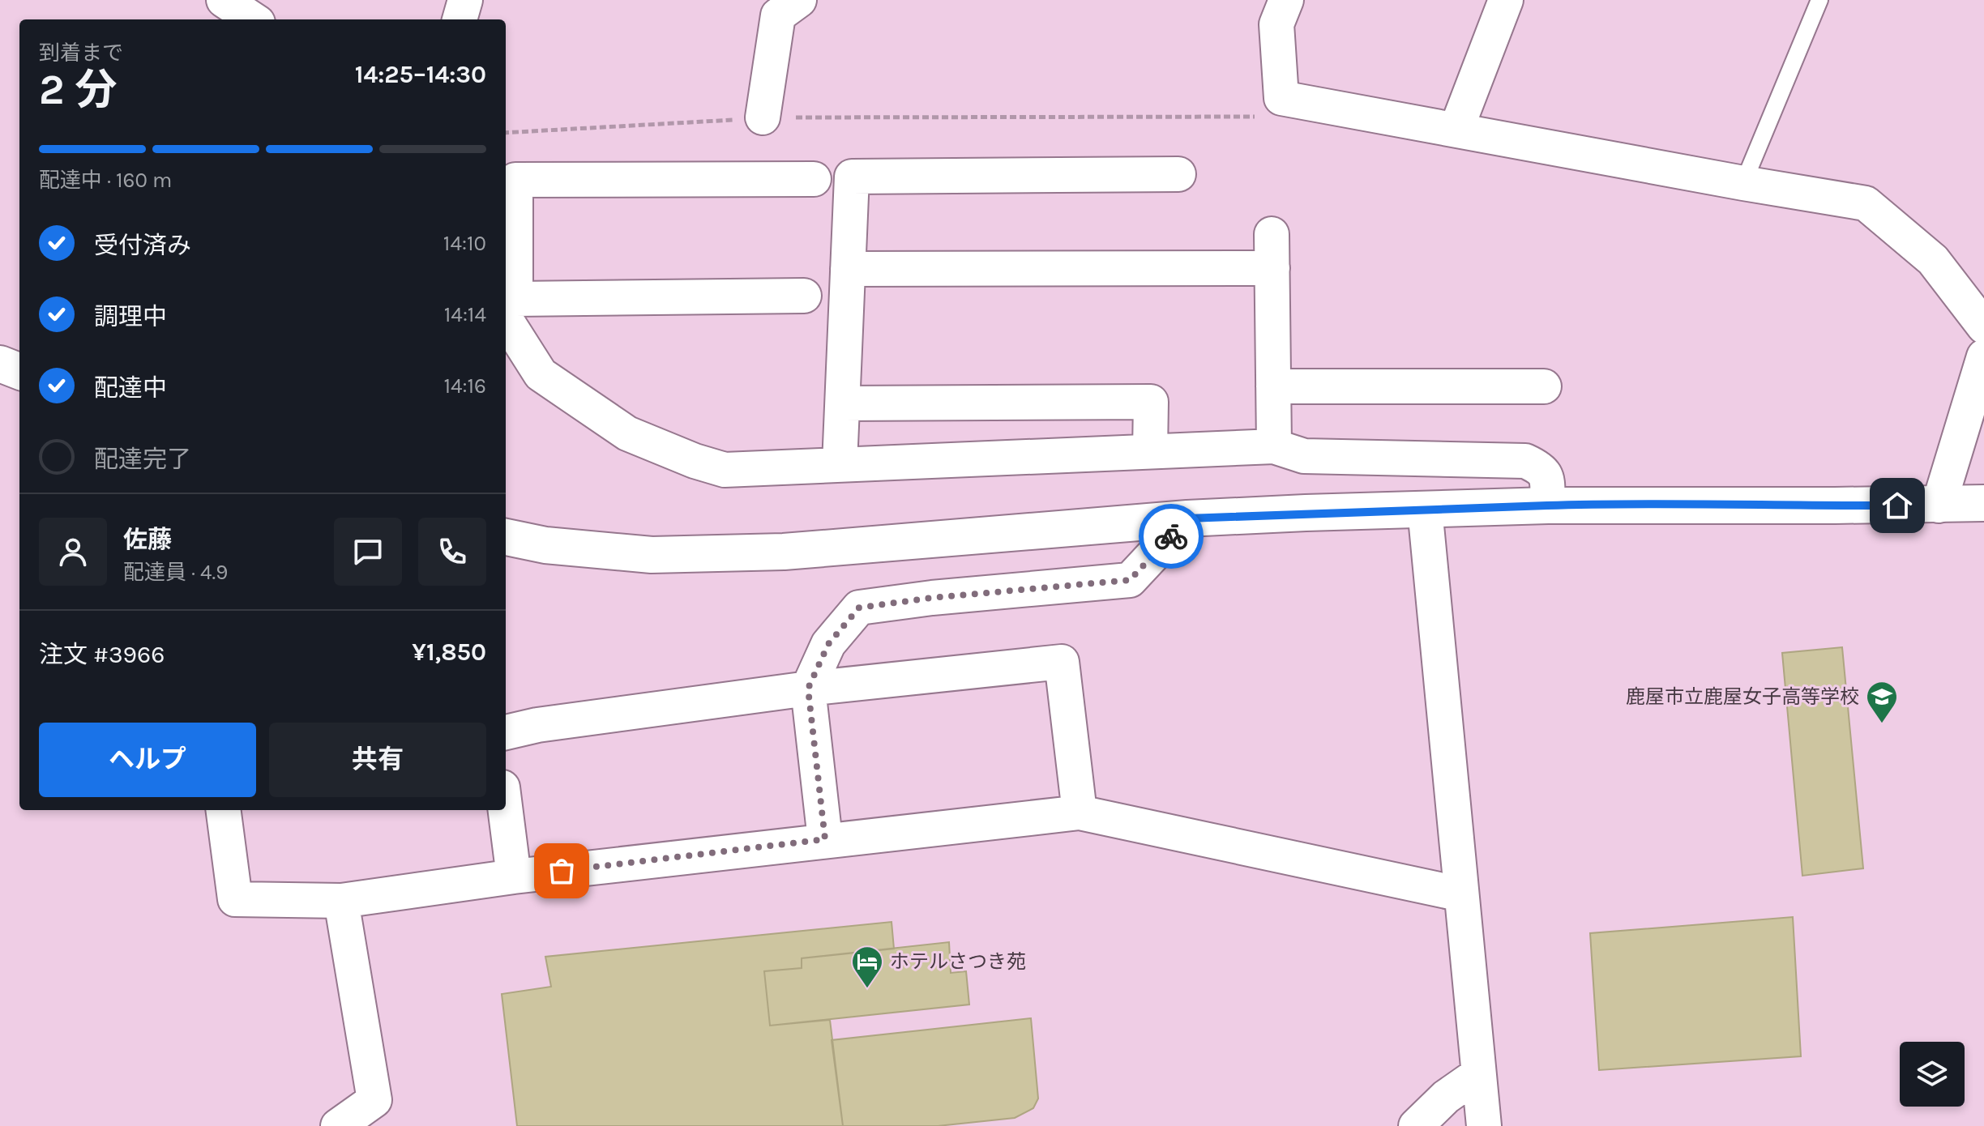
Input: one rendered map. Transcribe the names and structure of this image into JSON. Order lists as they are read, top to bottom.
{
  "places": {
    "school or university": ["鹿屋市立鹿屋女子高等学校"],
    "hotel": ["ホテルさつき苑"]
  },
  "page": {
    "heading": ["2 分", "到着まで", "14:25–14:30"],
    "panel": [
      "佐藤",
      "配達員 · 4.9",
      "注文 #3966",
      "¥1,850"
    ],
    "bar": "配達中 · 160 m",
    "list": [
      ["受付済み", "14:10"],
      ["調理中", "14:14"],
      ["配達中", "14:16"],
      "配達完了"
    ],
    "buttons": ["ヘルプ", "共有"]
  }
}
